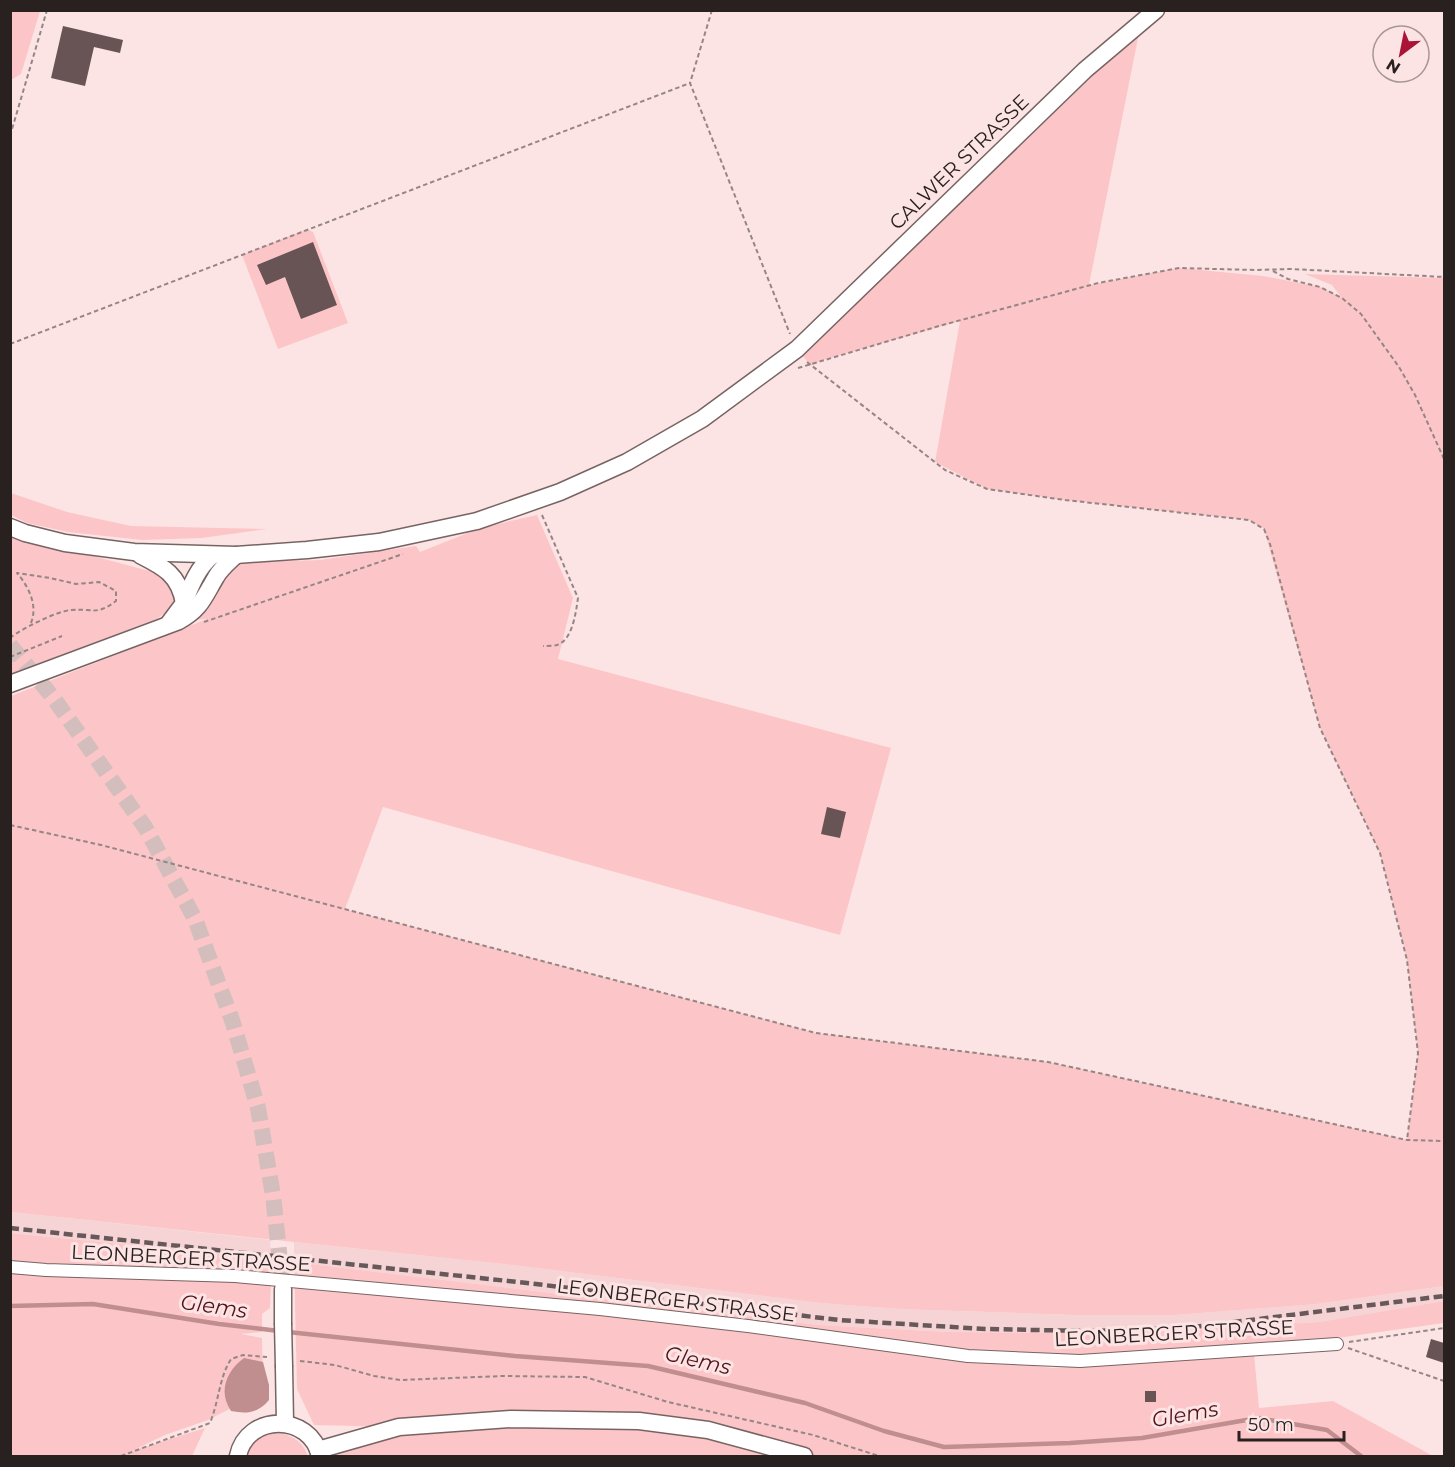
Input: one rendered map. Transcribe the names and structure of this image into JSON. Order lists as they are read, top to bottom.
{
  "streets": {
    "main road": ["CALWER STRASSE"],
    "street": ["LEONBERGER STRASSE"]
  },
  "water": ["Glems"],
  "scale_bar": "50 m",
  "north": "bottom left"
}
